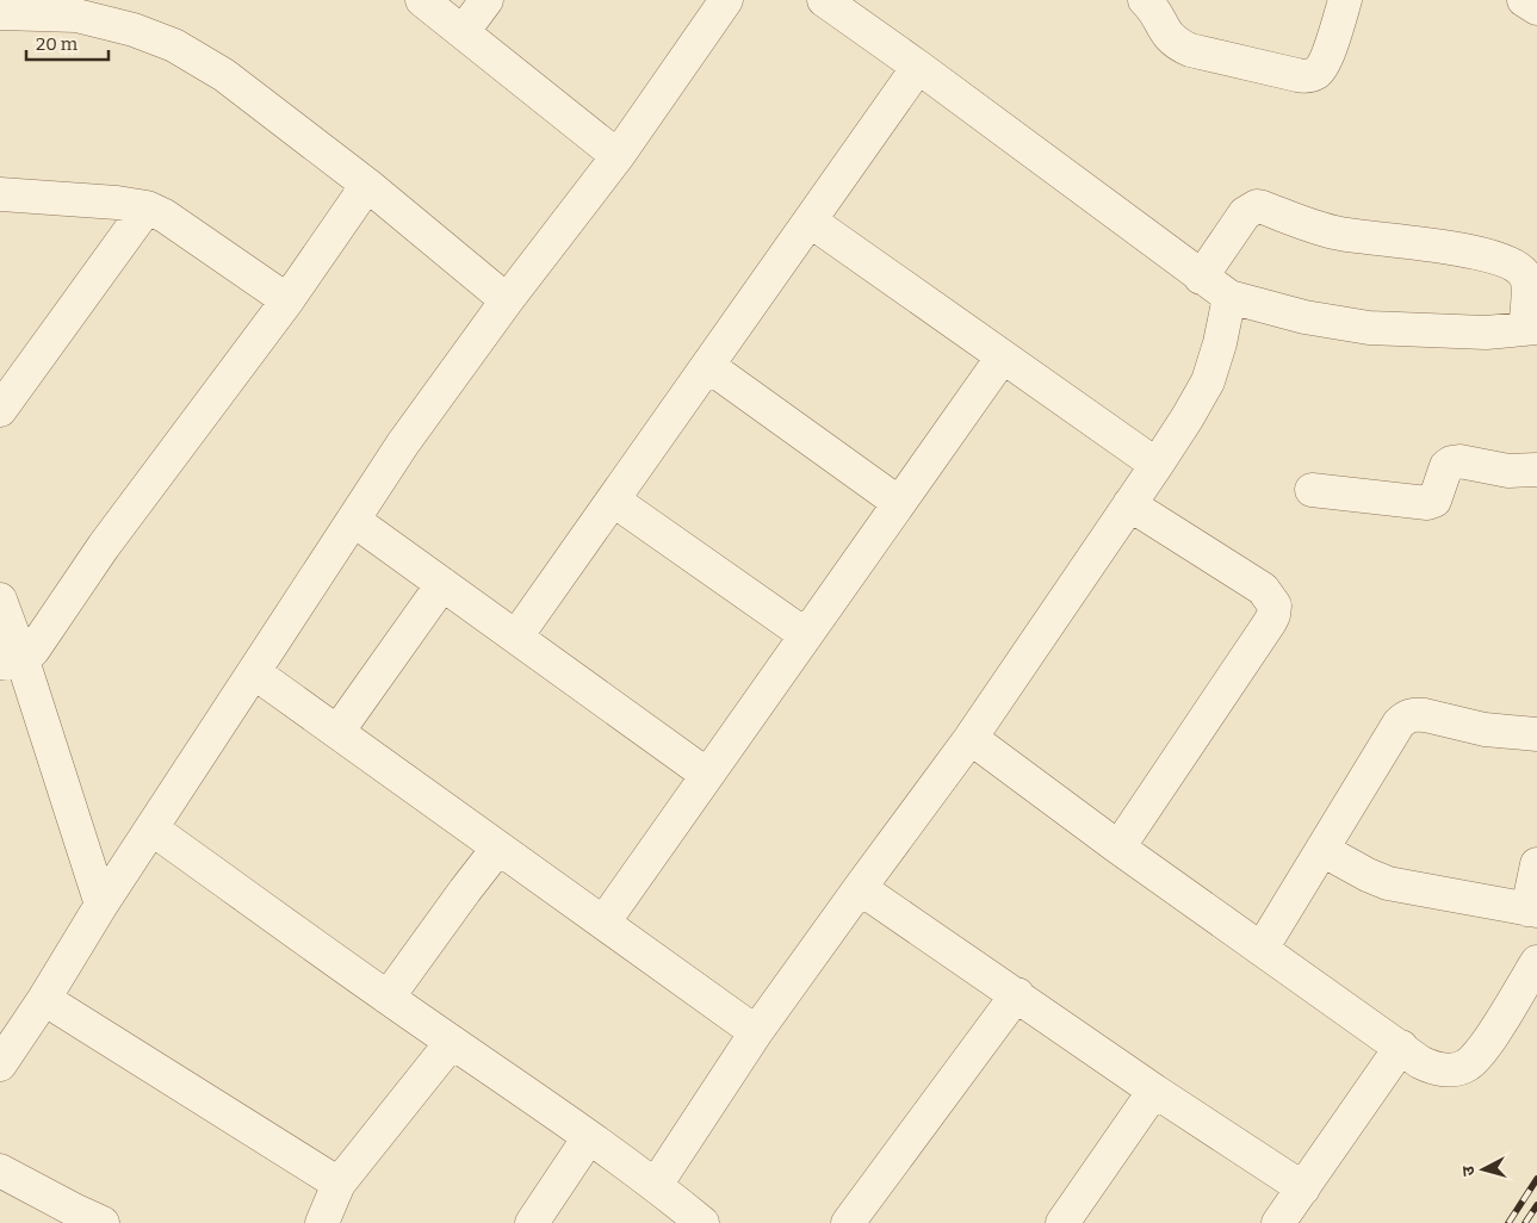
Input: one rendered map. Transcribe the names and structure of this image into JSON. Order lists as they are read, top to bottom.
{
  "scale_bar": "20 m",
  "north": "left"
}
